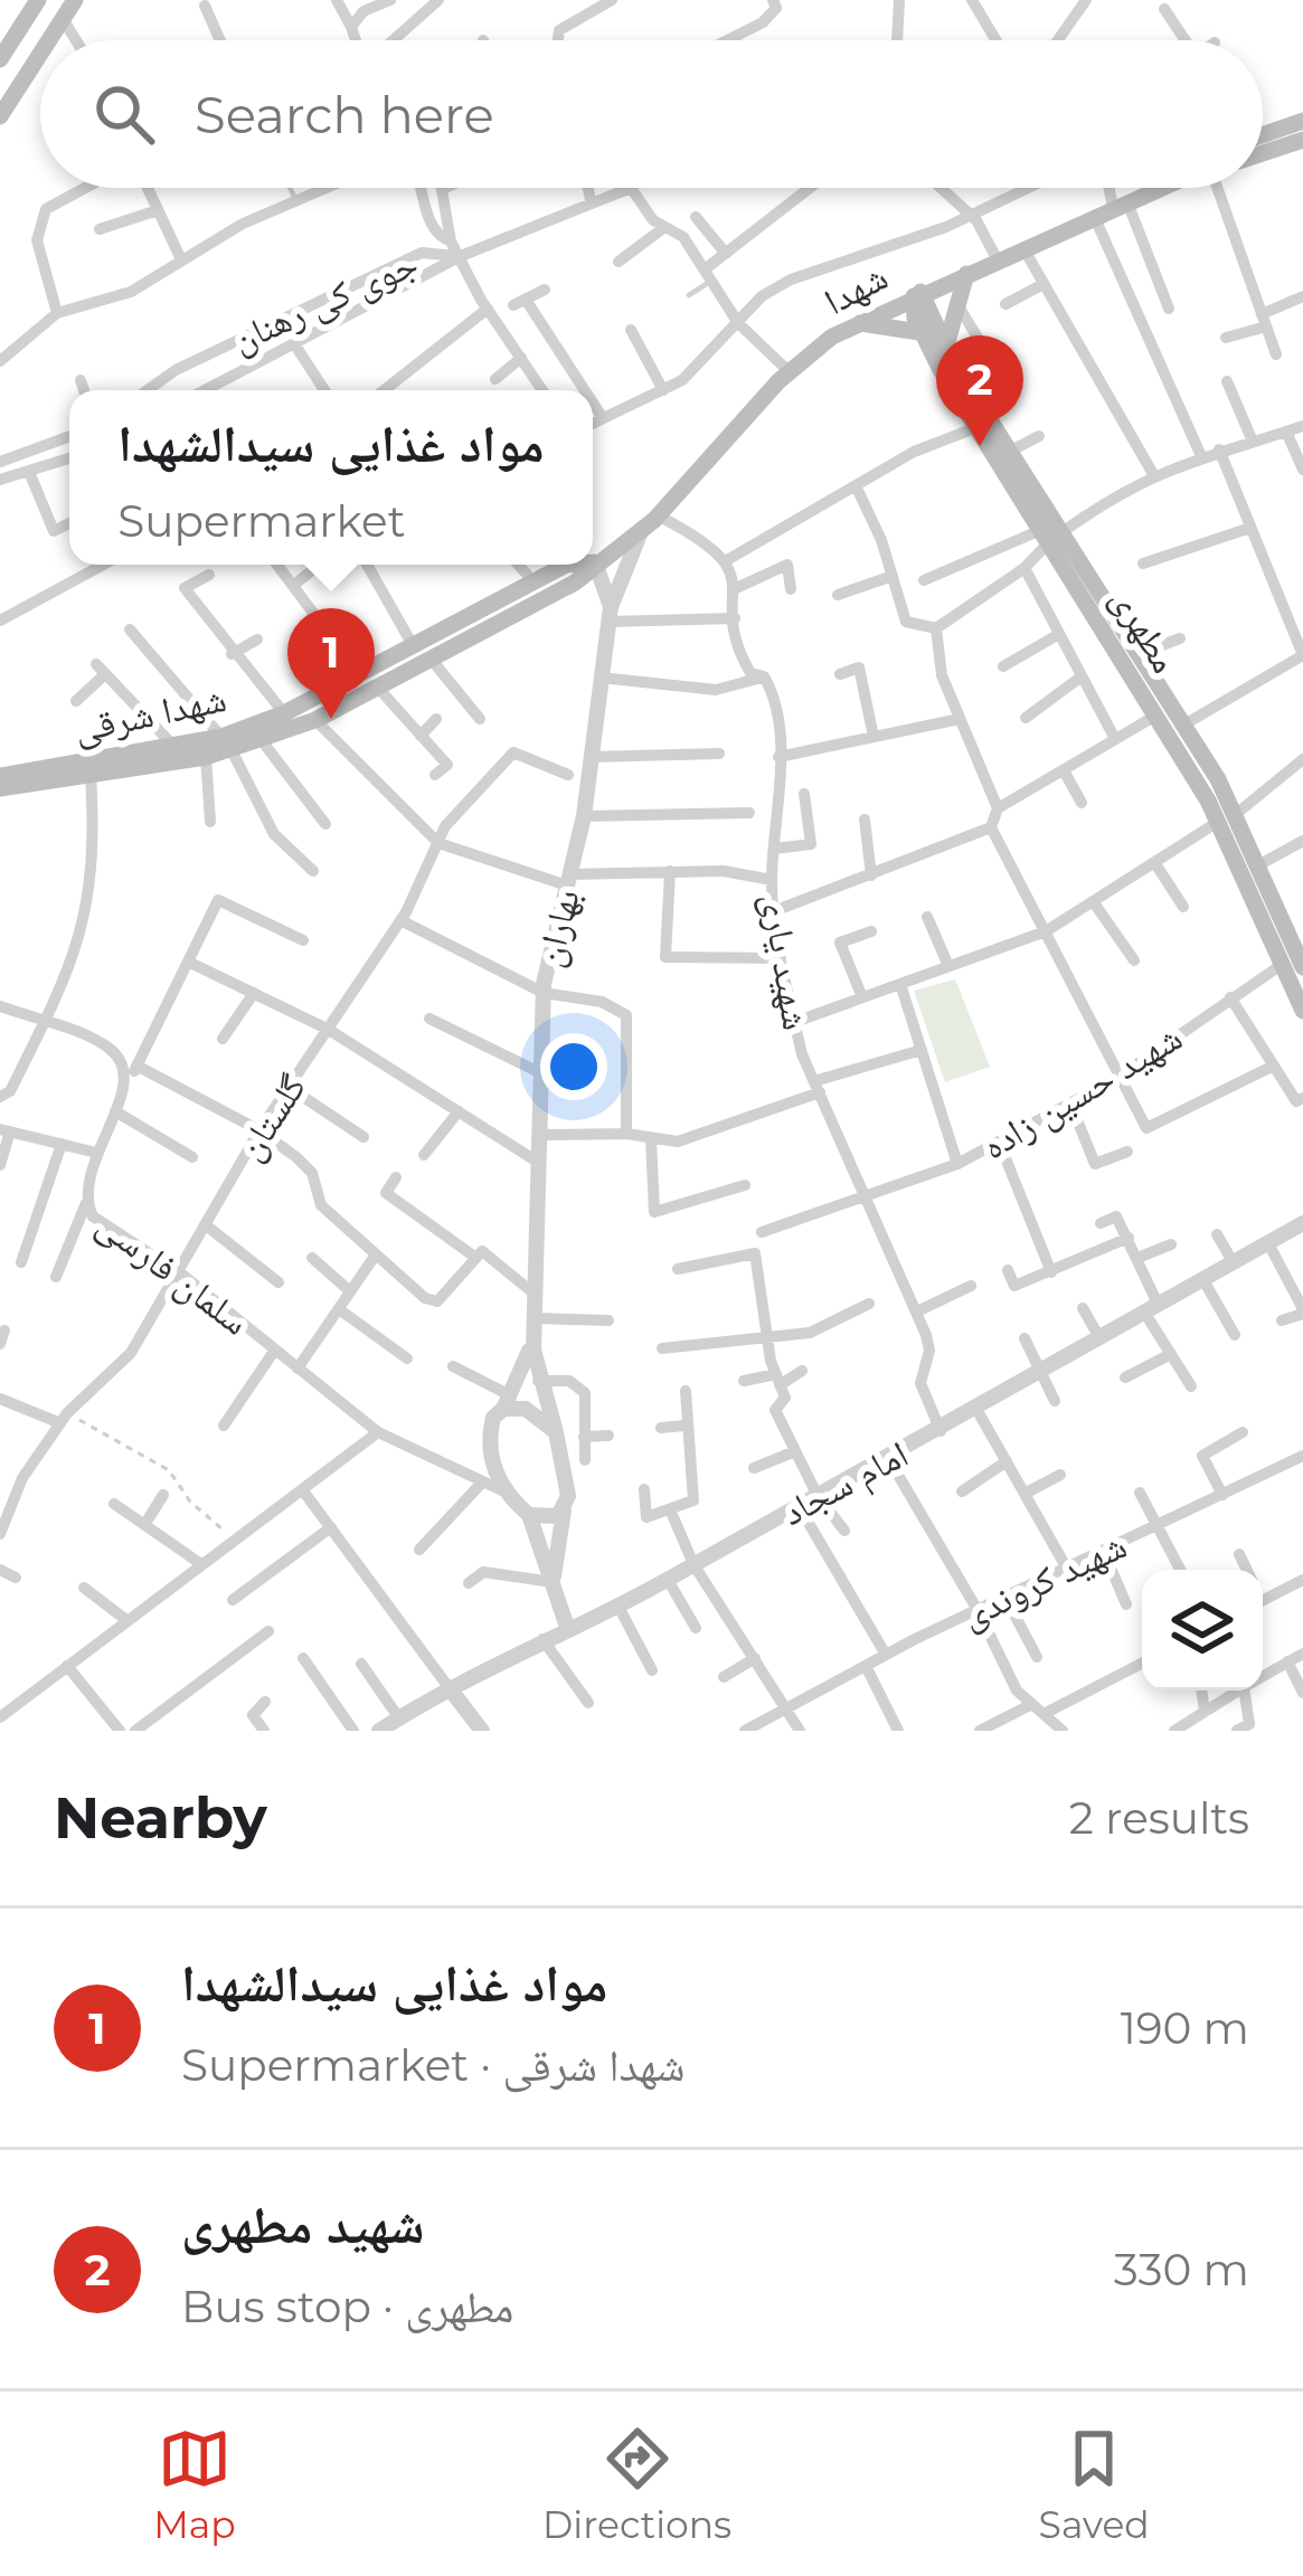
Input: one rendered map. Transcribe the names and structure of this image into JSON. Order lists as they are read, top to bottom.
{
  "streets": {
    "main road": ["شهدا", "مطهری", "شهدا شرقی"],
    "street": [
      "جوی کی رهنان",
      "بهاران",
      "شهید یاری",
      "شهید حسین زاده",
      "گلستان",
      "سلمان فارسی",
      "امام سجاد",
      "شهید کروندی"
    ]
  },
  "crossings": [
    ["شهدا", "مطهری"],
    ["شهدا", "شهدا شرقی"],
    ["مطهری", "شهید حسین زاده"],
    ["بهاران", "سلمان فارسی"],
    ["شهید یاری", "شهید حسین زاده"],
    ["شهید یاری", "امام سجاد"],
    ["گلستان", "سلمان فارسی"]
  ],
  "page": {
    "search": "Search here",
    "pins": ["2", "1"],
    "popup": ["مواد غذایی سیدالشهدا", "Supermarket"],
    "heading": ["Nearby", "2 results"],
    "list": [
      {
        "mark": "1",
        "name": "مواد غذایی سیدالشهدا",
        "note": "Supermarket · شهدا شرقی",
        "value": "190 m"
      },
      {
        "mark": "2",
        "name": "شهید مطهری",
        "note": "Bus stop · مطهری",
        "value": "330 m"
      }
    ],
    "nav": ["Map", "Directions", "Saved"]
  }
}
